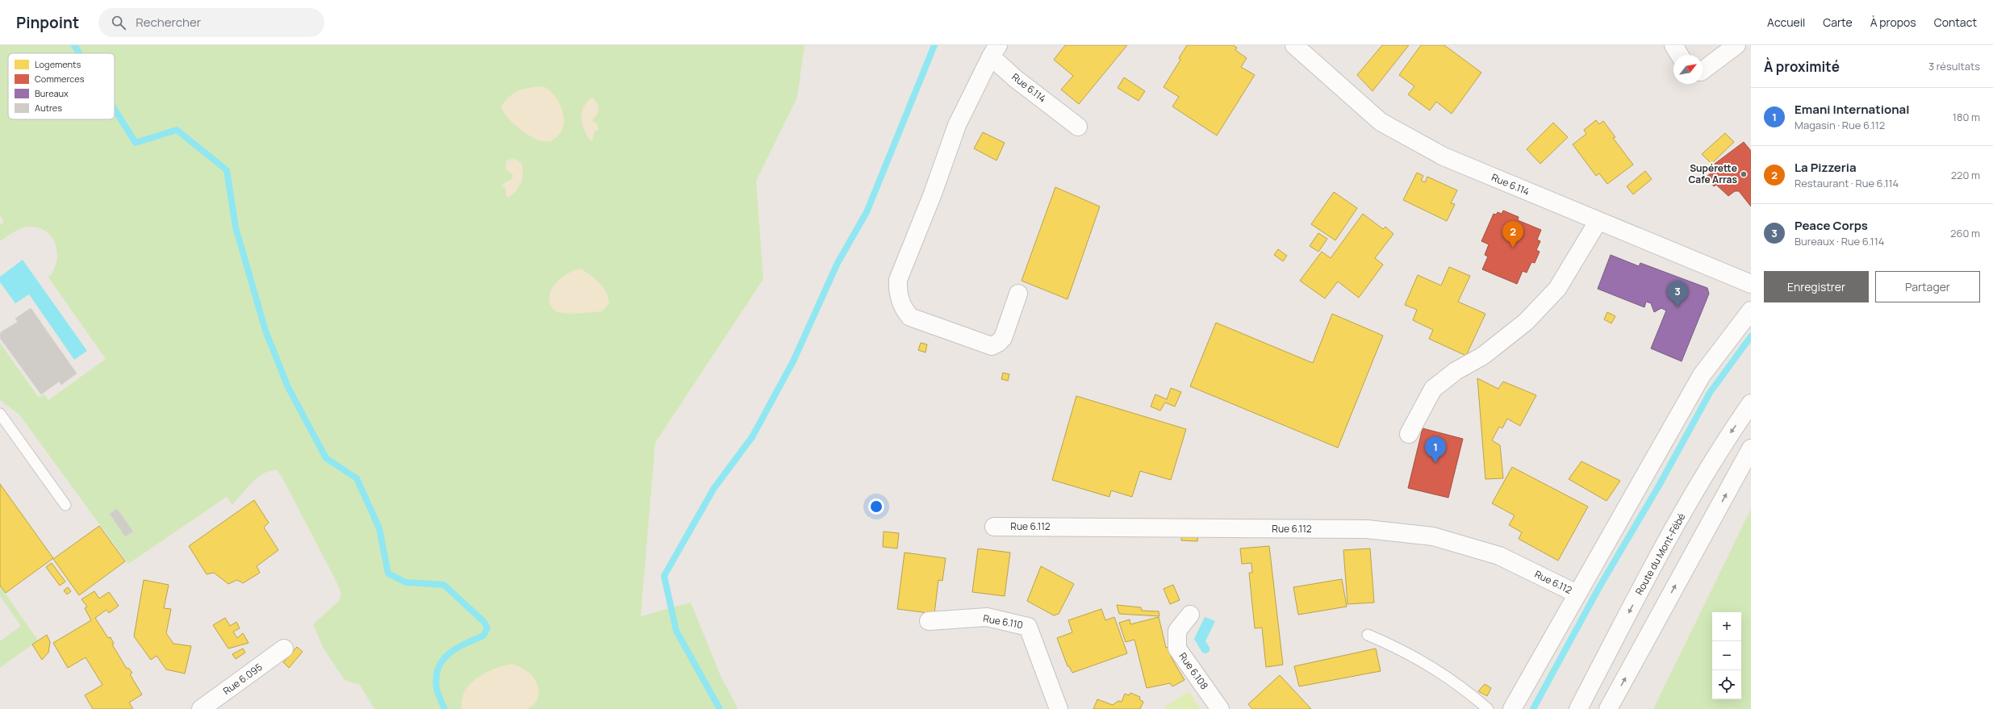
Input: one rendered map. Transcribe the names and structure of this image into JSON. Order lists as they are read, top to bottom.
{
  "streets": {
    "street": [
      "Rue 6.114",
      "Rue 6.112",
      "Route du Mont-Fébé",
      "Rue 6.110",
      "Rue 6.108",
      "Rue 6.095"
    ]
  },
  "places": ["Supérette Cafe Arras"],
  "legend": [
    "Logements",
    "Commerces",
    "Bureaux",
    "Autres"
  ],
  "north": "top right",
  "page": {
    "header": "Pinpoint",
    "search": "Rechercher",
    "nav": [
      "Accueil",
      "Carte",
      "À propos",
      "Contact"
    ],
    "heading": ["À proximité", "3 résultats"],
    "list": [
      {
        "mark": "1",
        "name": "Emani International",
        "note": "Magasin · Rue 6.112",
        "value": "180 m"
      },
      {
        "mark": "2",
        "name": "La Pizzeria",
        "note": "Restaurant · Rue 6.114",
        "value": "220 m"
      },
      {
        "mark": "3",
        "name": "Peace Corps",
        "note": "Bureaux · Rue 6.114",
        "value": "260 m"
      }
    ],
    "pins": ["2", "3", "1"],
    "buttons": ["Enregistrer", "Partager"],
    "map_buttons": ["+", "−"]
  }
}
